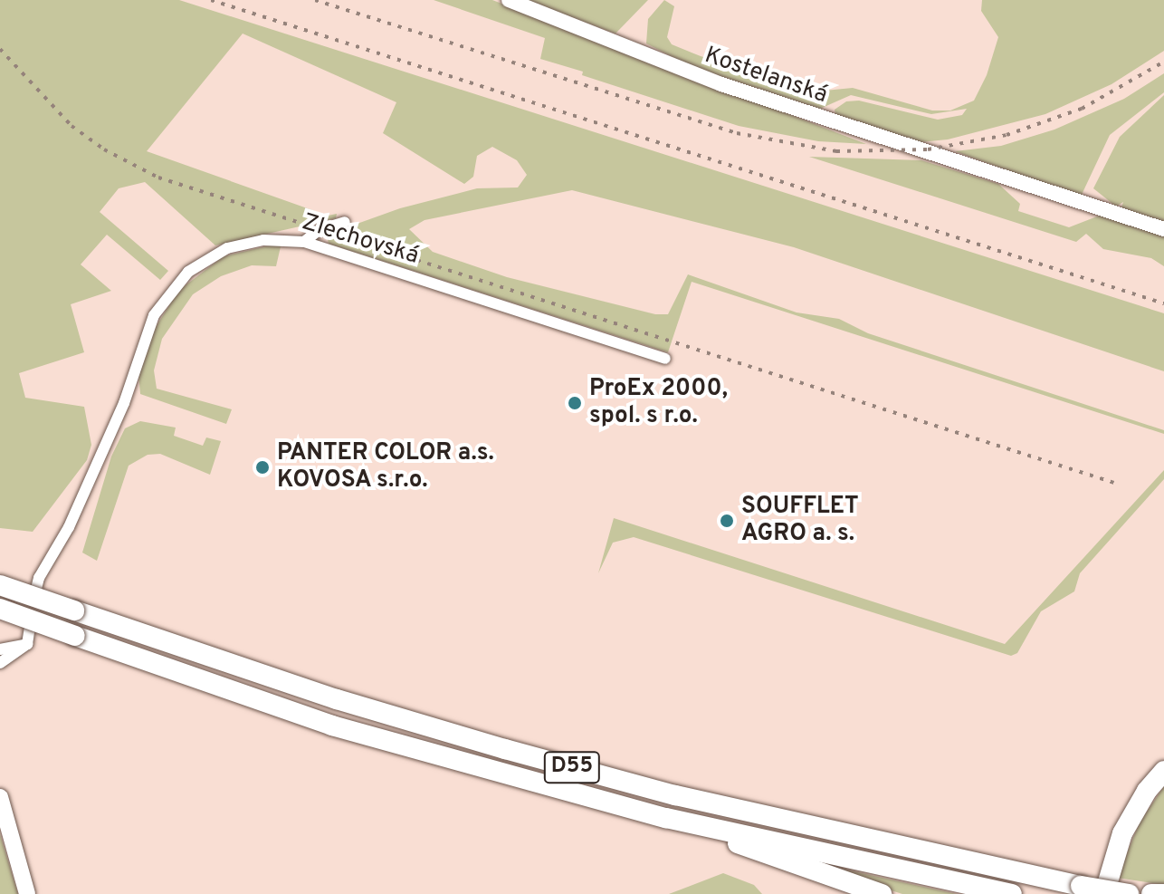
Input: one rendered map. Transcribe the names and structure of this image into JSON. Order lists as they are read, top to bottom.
{
  "streets": {
    "highway": ["D55"],
    "main road": ["Kostelanská"],
    "street": ["Zlechovská"]
  },
  "places": ["ProEx 2000, spol. s r.o.", "PANTER COLOR a.s. KOVOSA s.r.o.", "SOUFFLET AGRO a. s."]
}
